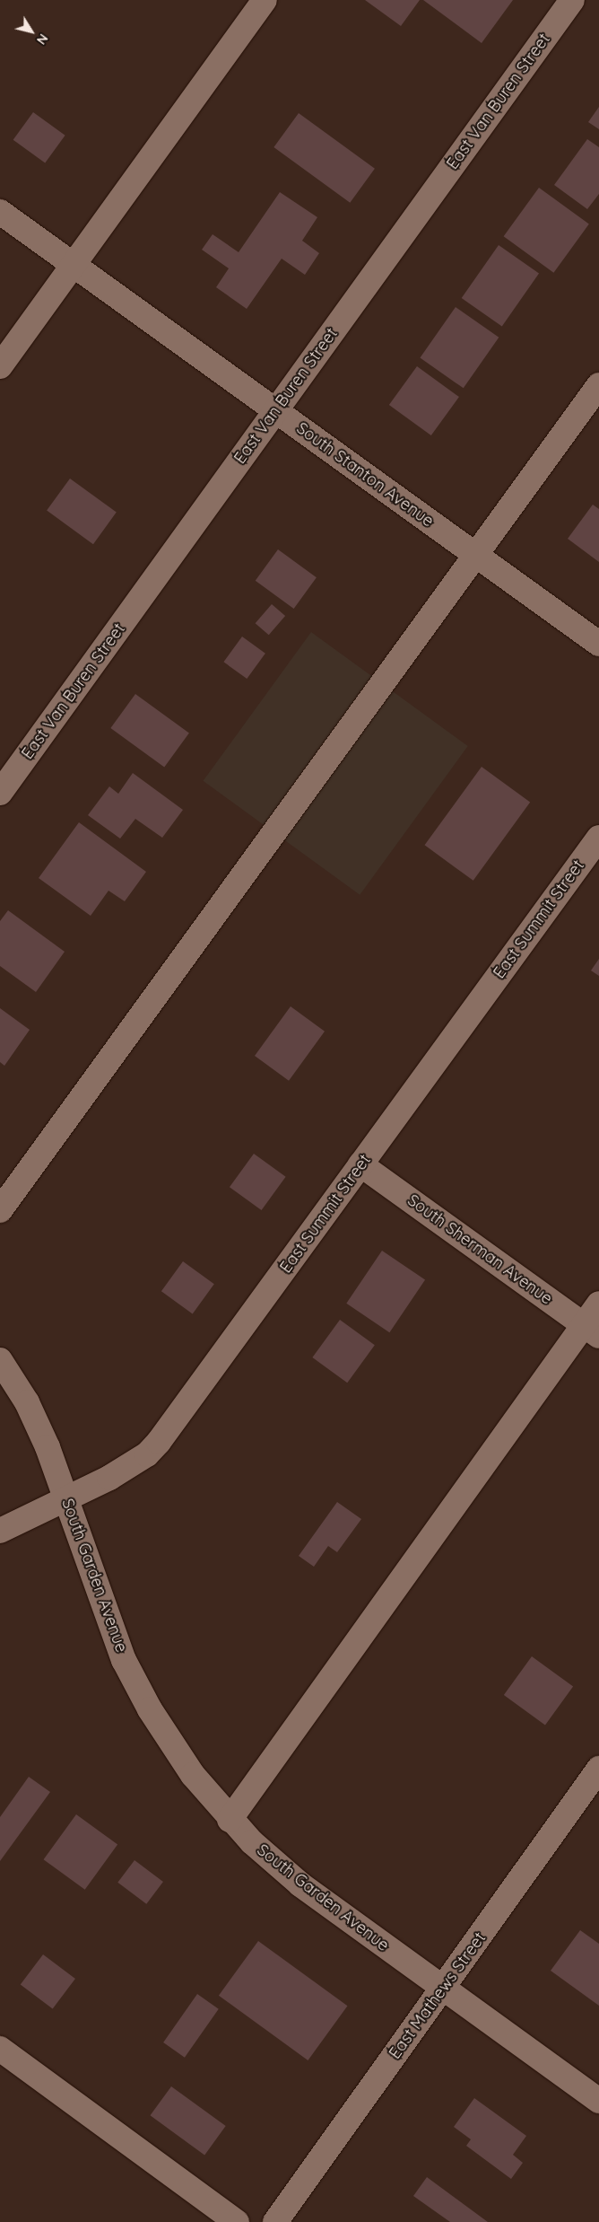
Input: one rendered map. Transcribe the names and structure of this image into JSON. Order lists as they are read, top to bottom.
{
  "streets": {
    "street": [
      "East Van Buren Street",
      "South Stanton Avenue",
      "East Summit Street",
      "South Sherman Avenue",
      "South Garden Avenue",
      "East Mathews Street"
    ]
  },
  "crossings": [
    ["East Van Buren Street", "South Stanton Avenue"],
    ["East Summit Street", "South Sherman Avenue"],
    ["East Summit Street", "South Garden Avenue"],
    ["South Garden Avenue", "East Mathews Street"]
  ],
  "north": "bottom right"
}
